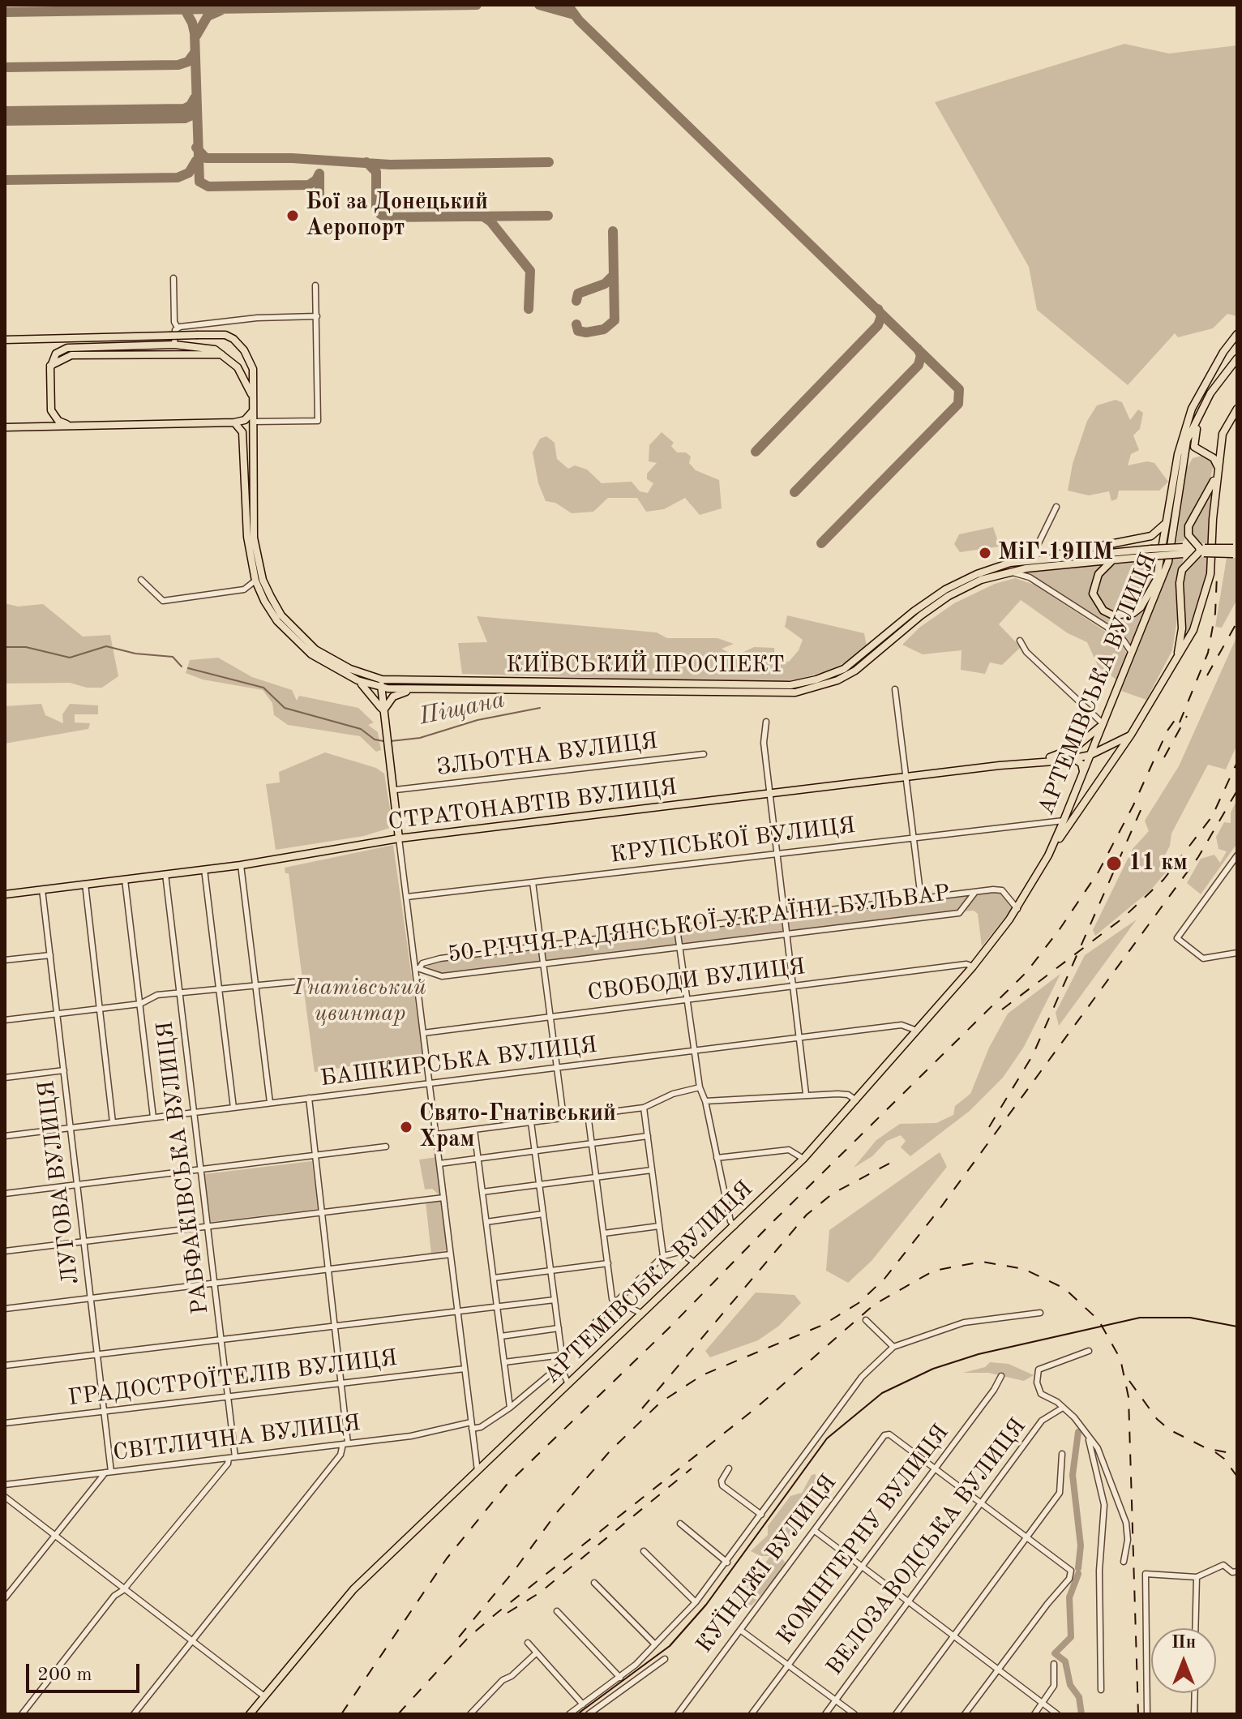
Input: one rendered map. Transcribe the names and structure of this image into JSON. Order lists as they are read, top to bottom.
{
  "streets": {
    "main road": ["КИЇВСЬКИЙ ПРОСПЕКТ", "АРТЕМІВСЬКА ВУЛИЦЯ", "СТРАТОНАВТІВ ВУЛИЦЯ"],
    "street": [
      "ЗЛЬОТНА ВУЛИЦЯ",
      "КРУПСЬКОЇ ВУЛИЦЯ",
      "50-РІЧЧЯ РАДЯНСЬКОЇ УКРАЇНИ БУЛЬВАР",
      "СВОБОДИ ВУЛИЦЯ",
      "БАШКИРСЬКА ВУЛИЦЯ",
      "РАБФАКІВСЬКА ВУЛИЦЯ",
      "ЛУГОВА ВУЛИЦЯ",
      "ГРАДОСТРОЇТЕЛIВ ВУЛИЦЯ",
      "СВІТЛИЧНА ВУЛИЦЯ",
      "КОМІНТЕРНУ ВУЛИЦЯ",
      "ВЕЛОЗАВОДСЬКА ВУЛИЦЯ",
      "КУЇНДЖІ ВУЛИЦЯ"
    ]
  },
  "crossings": [
    ["АРТЕМІВСЬКА ВУЛИЦЯ", "СТРАТОНАВТІВ ВУЛИЦЯ"],
    ["АРТЕМІВСЬКА ВУЛИЦЯ", "КРУПСЬКОЇ ВУЛИЦЯ"],
    ["АРТЕМІВСЬКА ВУЛИЦЯ", "50-РІЧЧЯ РАДЯНСЬКОЇ УКРАЇНИ БУЛЬВАР"],
    ["АРТЕМІВСЬКА ВУЛИЦЯ", "СВОБОДИ ВУЛИЦЯ"],
    ["АРТЕМІВСЬКА ВУЛИЦЯ", "БАШКИРСЬКА ВУЛИЦЯ"],
    ["СТРАТОНАВТІВ ВУЛИЦЯ", "РАБФАКІВСЬКА ВУЛИЦЯ"],
    ["СТРАТОНАВТІВ ВУЛИЦЯ", "ЛУГОВА ВУЛИЦЯ"],
    ["БАШКИРСЬКА ВУЛИЦЯ", "РАБФАКІВСЬКА ВУЛИЦЯ"],
    ["БАШКИРСЬКА ВУЛИЦЯ", "ЛУГОВА ВУЛИЦЯ"],
    ["РАБФАКІВСЬКА ВУЛИЦЯ", "ГРАДОСТРОЇТЕЛIВ ВУЛИЦЯ"],
    ["РАБФАКІВСЬКА ВУЛИЦЯ", "СВІТЛИЧНА ВУЛИЦЯ"],
    ["ЛУГОВА ВУЛИЦЯ", "ГРАДОСТРОЇТЕЛIВ ВУЛИЦЯ"],
    ["ЛУГОВА ВУЛИЦЯ", "СВІТЛИЧНА ВУЛИЦЯ"],
    ["КОМІНТЕРНУ ВУЛИЦЯ", "КУЇНДЖІ ВУЛИЦЯ"]
  ],
  "water": ["Піщана"],
  "parks": ["Гнатівський цвинтар"],
  "places": [
    "Бої за Донецький Аеропорт",
    "МіГ-19ПМ",
    "11 км",
    "Свято-Гнатівський Храм"
  ],
  "scale_bar": "200 m",
  "north": "top"
}
